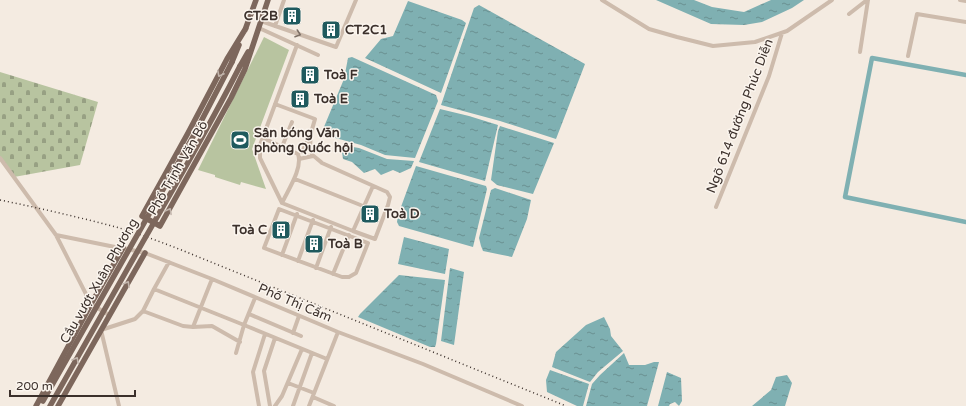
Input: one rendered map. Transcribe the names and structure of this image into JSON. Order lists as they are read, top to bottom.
{
  "streets": {
    "main road": ["Phố Trịnh Văn Bô", "Cầu vượt Xuân Phương"],
    "street": ["Ngõ 614 đường Phúc Diễn", "Phố Thị Cẩm"]
  },
  "crossings": [
    ["Phố Trịnh Văn Bô", "Cầu vượt Xuân Phương"]
  ],
  "places": {
    "building": [
      "CT2B",
      "CT2C1",
      "Toà F",
      "Toà E",
      "Toà D",
      "Toà C",
      "Toà B"
    ],
    "sports": ["Sân bóng Văn phòng Quốc hội"]
  },
  "scale_bar": "200 m"
}
